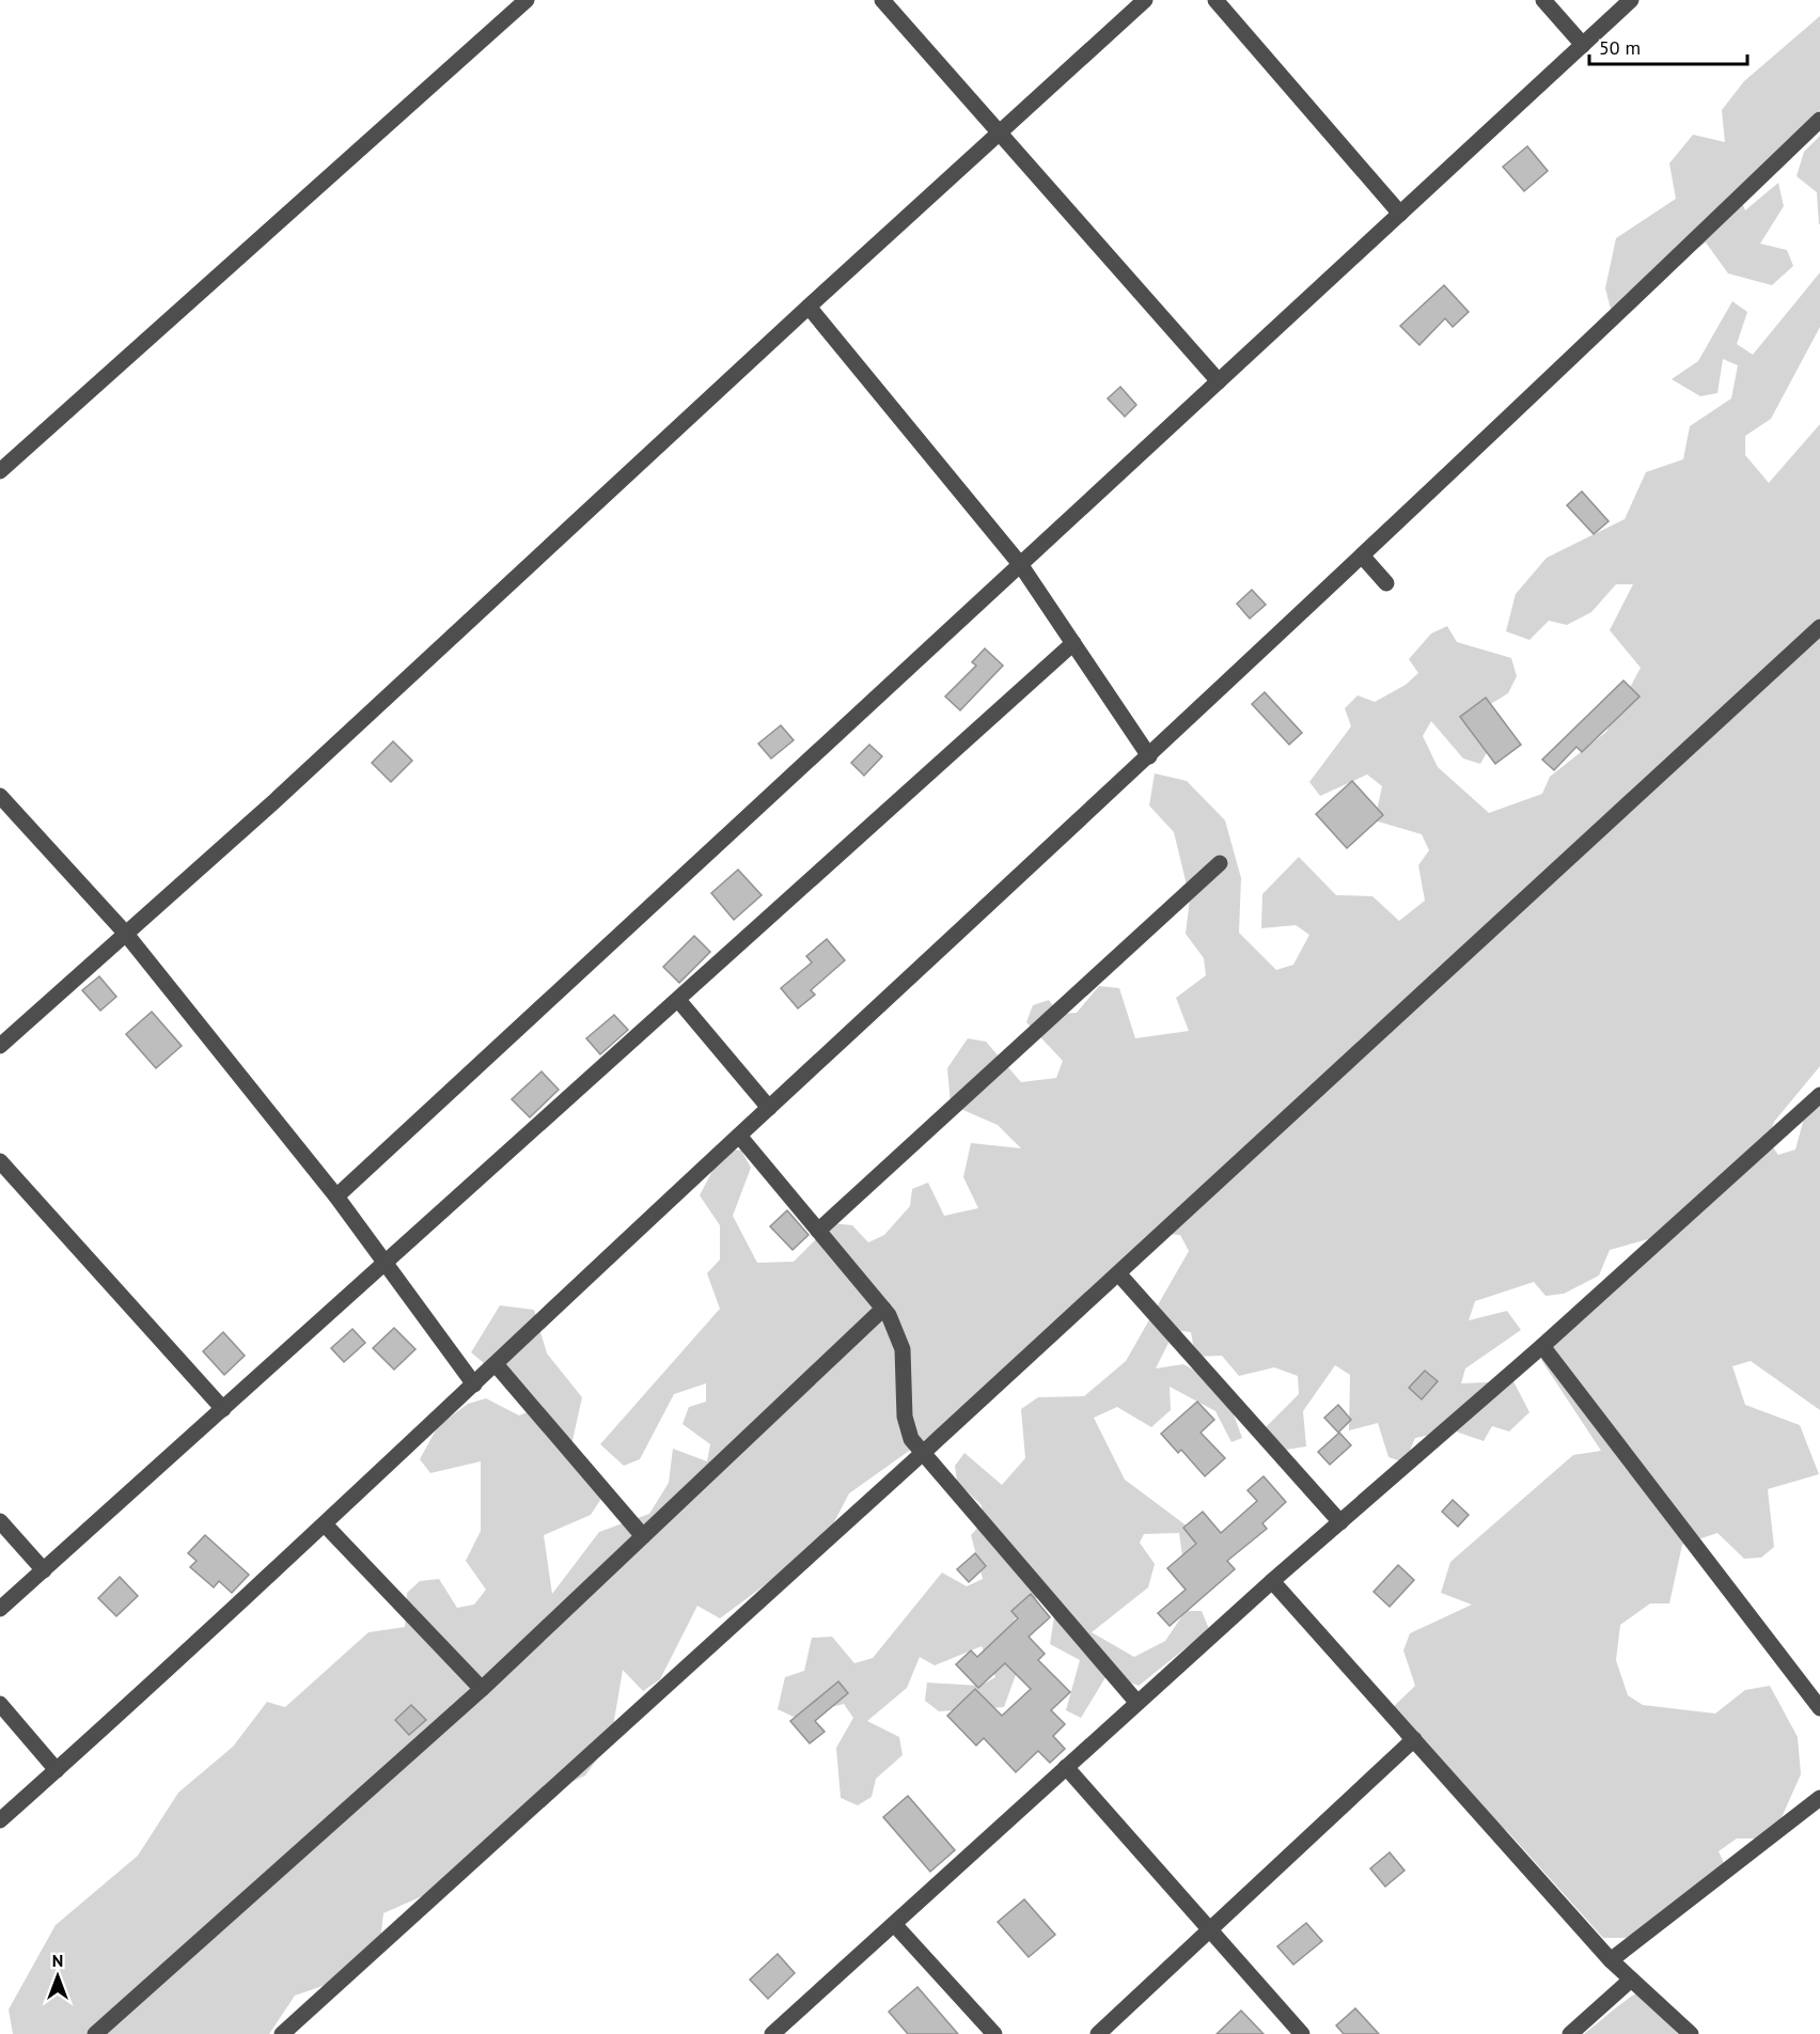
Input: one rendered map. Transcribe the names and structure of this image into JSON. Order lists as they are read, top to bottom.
{
  "scale_bar": "50 m",
  "north": "top"
}
